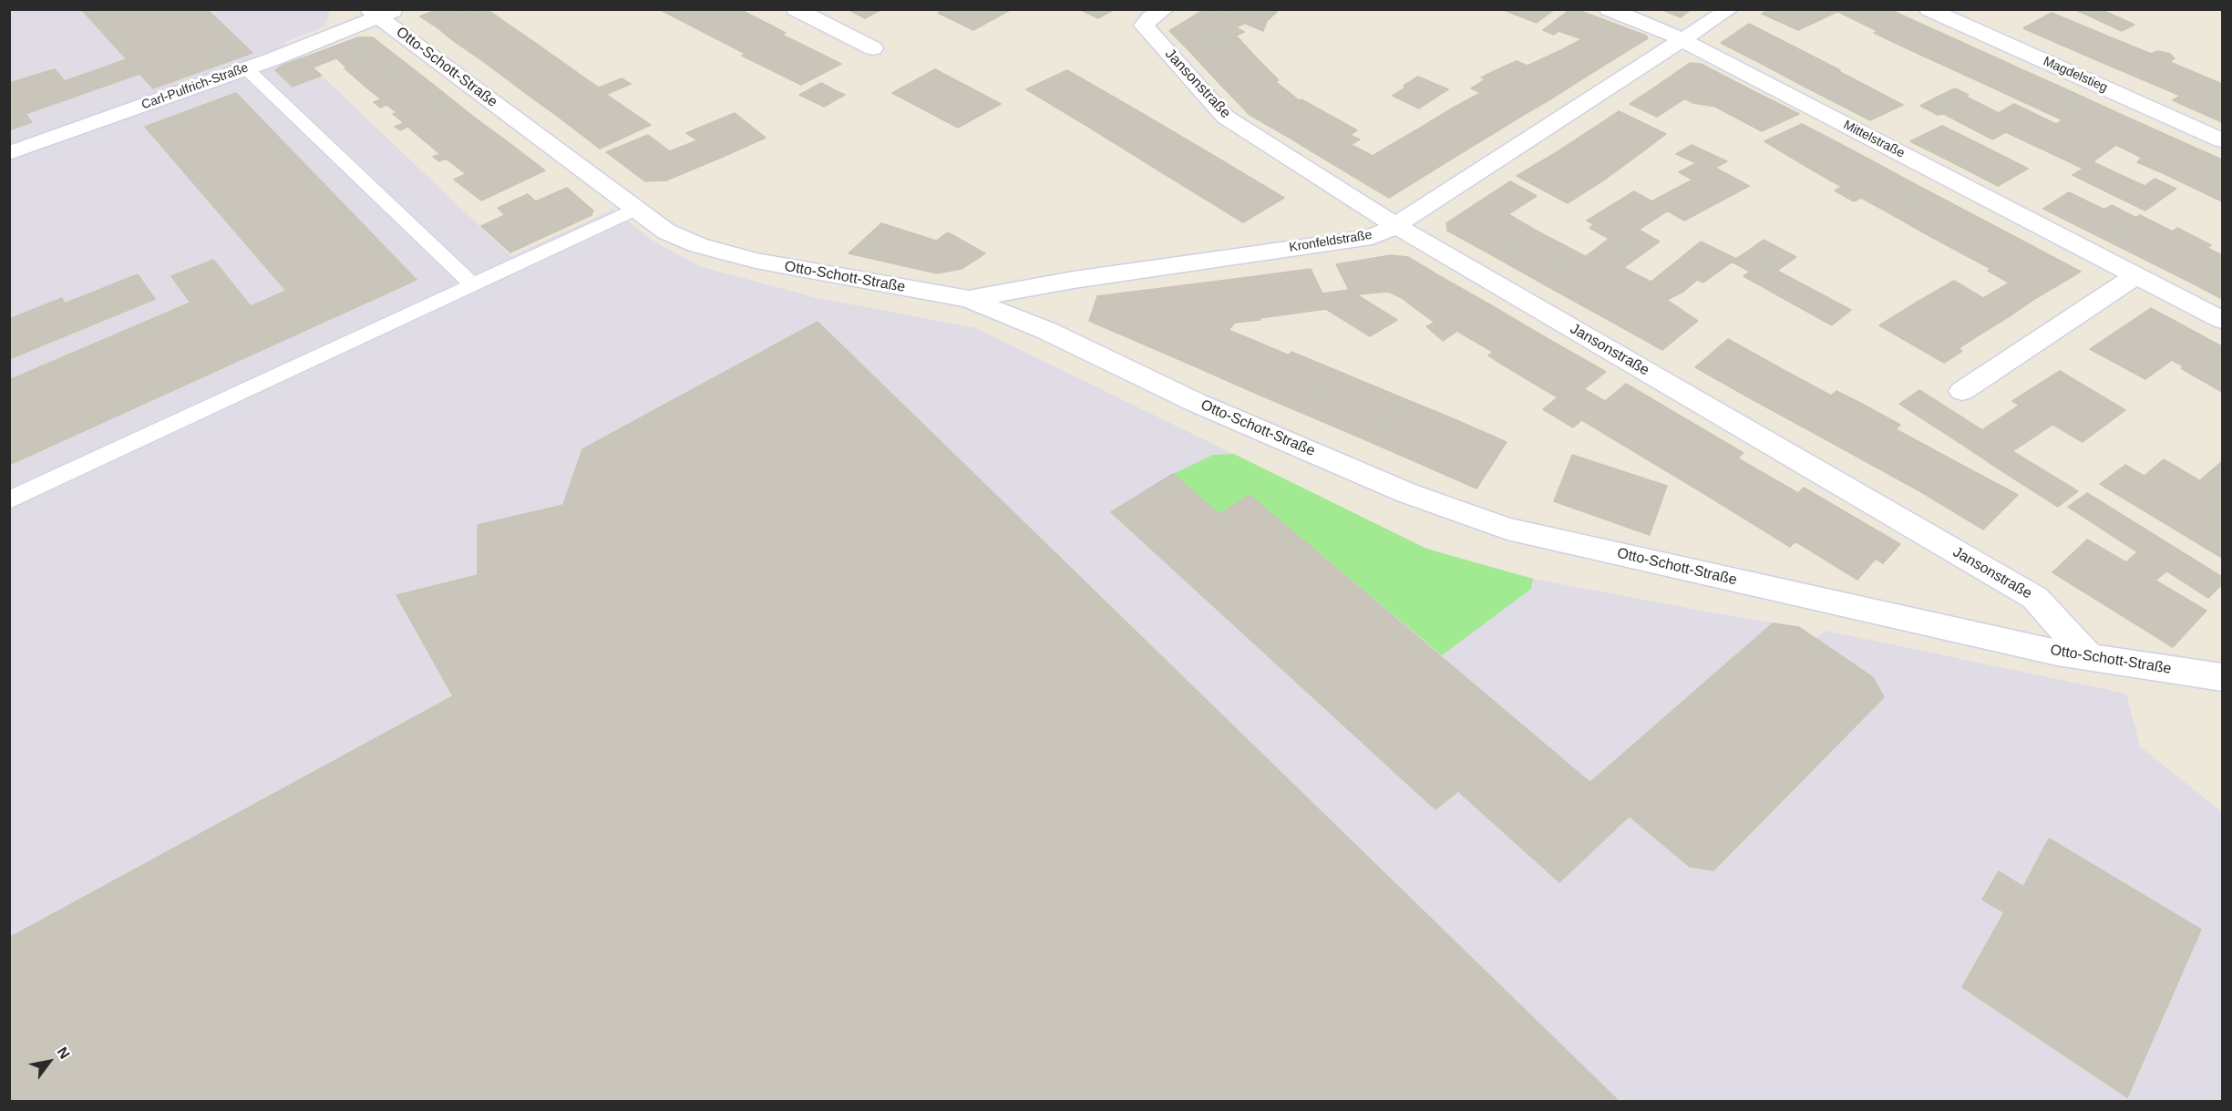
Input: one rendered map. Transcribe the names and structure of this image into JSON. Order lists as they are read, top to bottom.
{
  "streets": {
    "street": [
      "Otto-Schott-Straße",
      "Magdelstieg",
      "Jansonstraße",
      "Carl-Pulfrich-Straße",
      "Mittelstraße",
      "Kronfeldstraße"
    ]
  },
  "crossings": [
    ["Otto-Schott-Straße", "Jansonstraße"],
    ["Otto-Schott-Straße", "Carl-Pulfrich-Straße"],
    ["Otto-Schott-Straße", "Kronfeldstraße"],
    ["Jansonstraße", "Kronfeldstraße"],
    ["Mittelstraße", "Kronfeldstraße"]
  ],
  "north": "top right"
}
